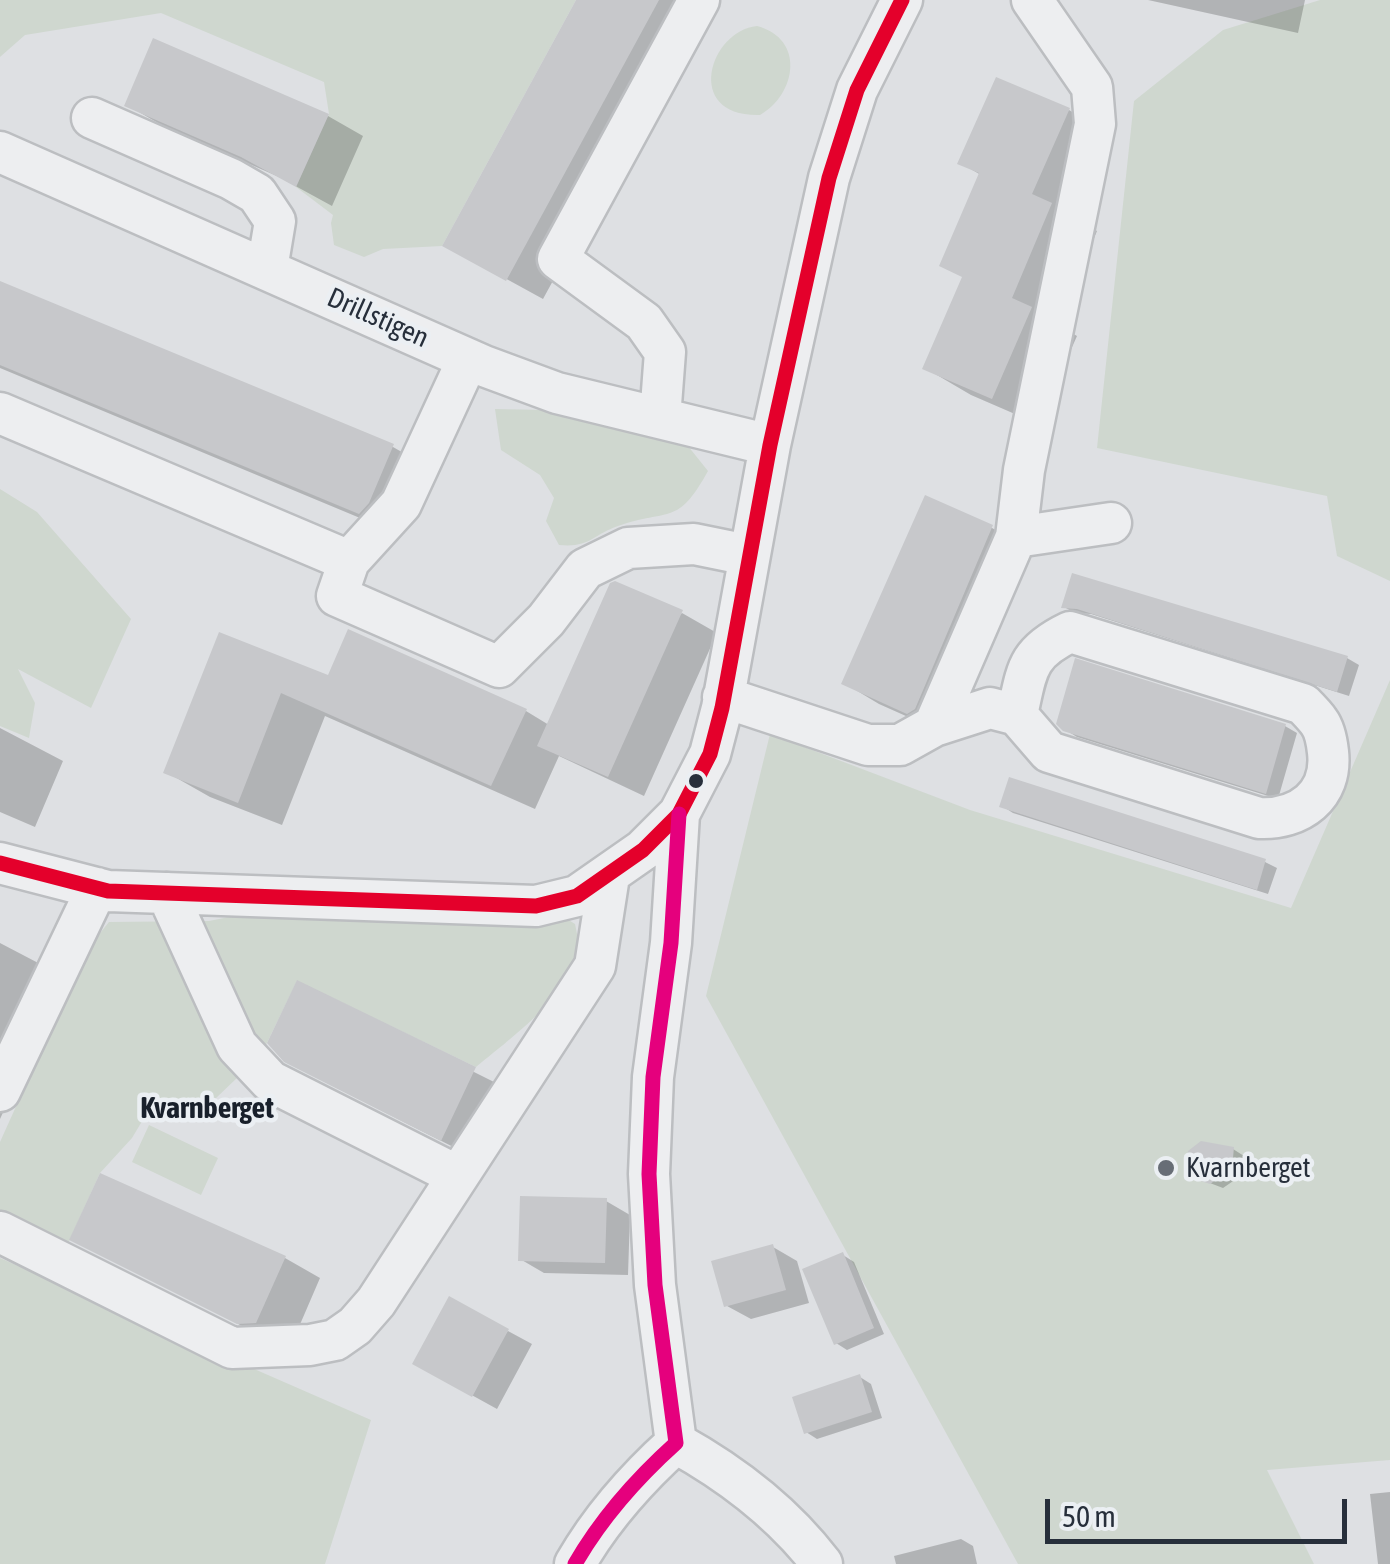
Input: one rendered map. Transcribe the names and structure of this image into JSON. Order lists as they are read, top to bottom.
{
  "streets": {
    "street": ["Drillstigen"]
  },
  "districts": ["Kvarnberget"],
  "places": ["Kvarnberget"],
  "scale_bar": "50 m"
}
